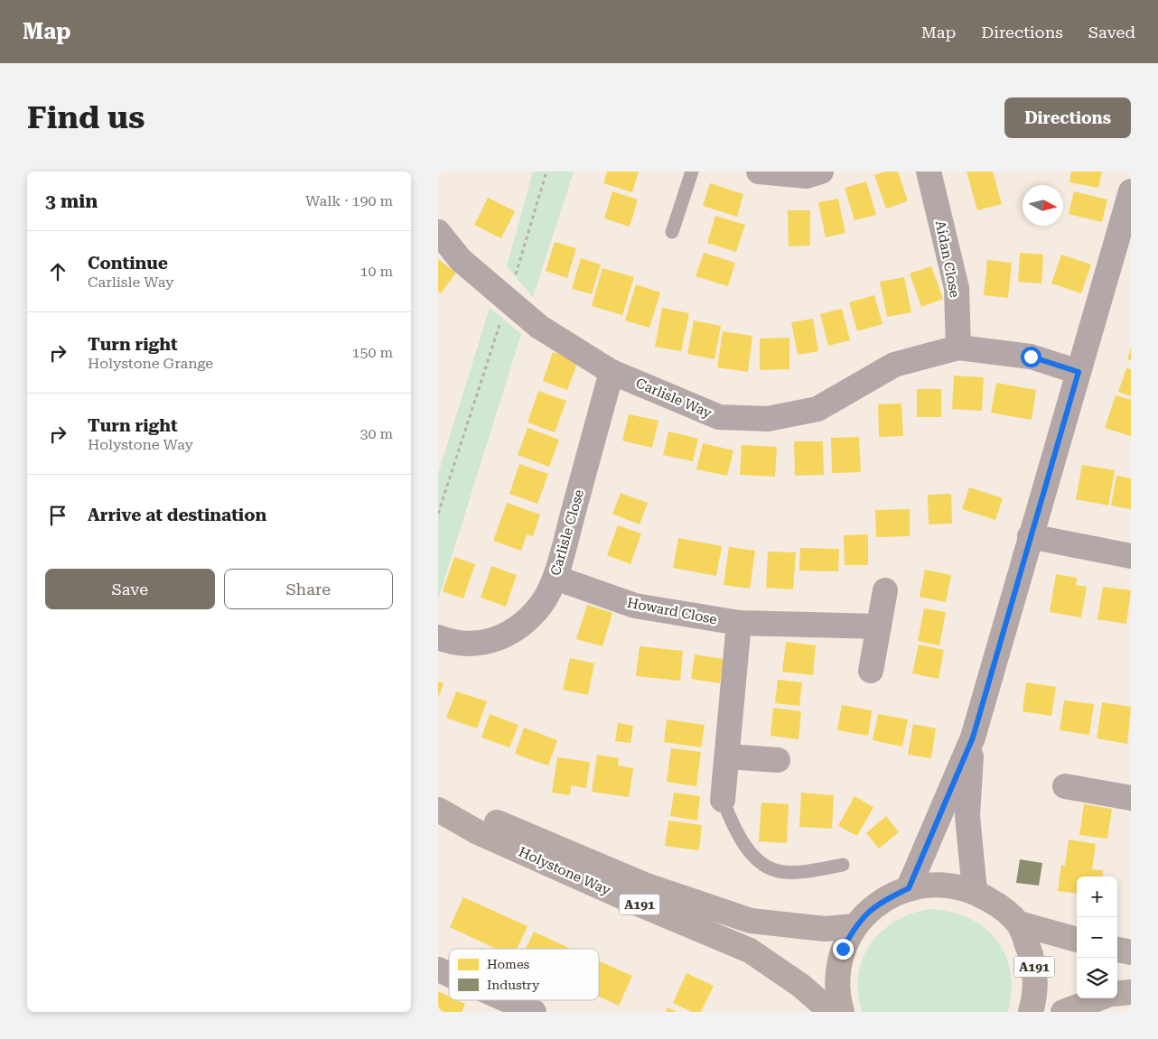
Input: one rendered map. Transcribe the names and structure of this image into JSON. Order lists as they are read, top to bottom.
{
  "streets": {
    "main road": ["Holystone Way", "A191"],
    "street": [
      "Aidan Close",
      "Carlisle Way",
      "Carlisle Close",
      "Howard Close"
    ]
  },
  "crossings": [
    ["Aidan Close", "Carlisle Way"],
    ["Carlisle Way", "Carlisle Close"],
    ["Carlisle Close", "Howard Close"],
    ["Holystone Way", "A191"]
  ],
  "legend": ["Homes", "Industry"],
  "north": "right",
  "page": {
    "header": "Map",
    "nav": ["Map", "Directions", "Saved"],
    "buttons": [
      "Directions",
      ["Save", "Share"]
    ],
    "title": "Find us",
    "heading": ["3 min", "Walk · 190 m"],
    "list": [
      ["Continue", "Carlisle Way", "10 m"],
      ["Turn right", "Holystone Grange", "150 m"],
      ["Turn right", "Holystone Way", "30 m"],
      "Arrive at destination"
    ],
    "map_buttons": ["+", "−"]
  }
}
